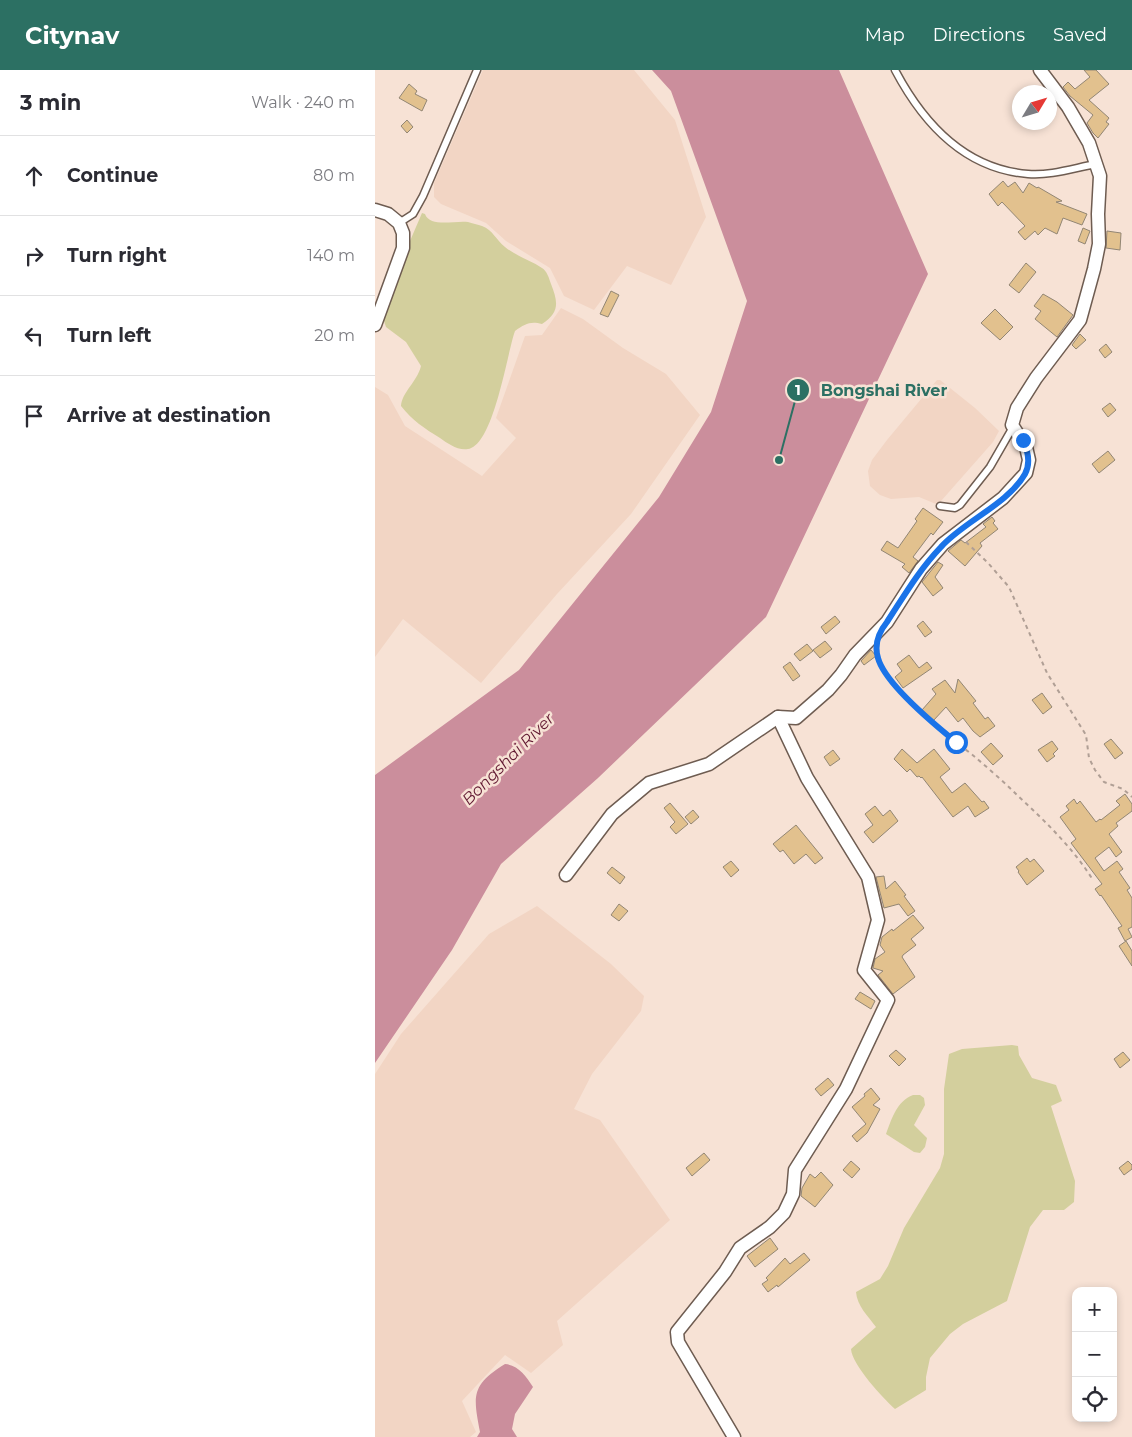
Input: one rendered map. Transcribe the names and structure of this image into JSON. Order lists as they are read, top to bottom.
{
  "water": ["Bongshai River"],
  "places": ["Bongshai River"],
  "north": "top right",
  "page": {
    "header": "Citynav",
    "nav": ["Map", "Directions", "Saved"],
    "heading": ["3 min", "Walk · 240 m"],
    "list": [
      ["Continue", "80 m"],
      ["Turn right", "140 m"],
      ["Turn left", "20 m"],
      "Arrive at destination"
    ],
    "map_buttons": ["+", "−"]
  }
}
